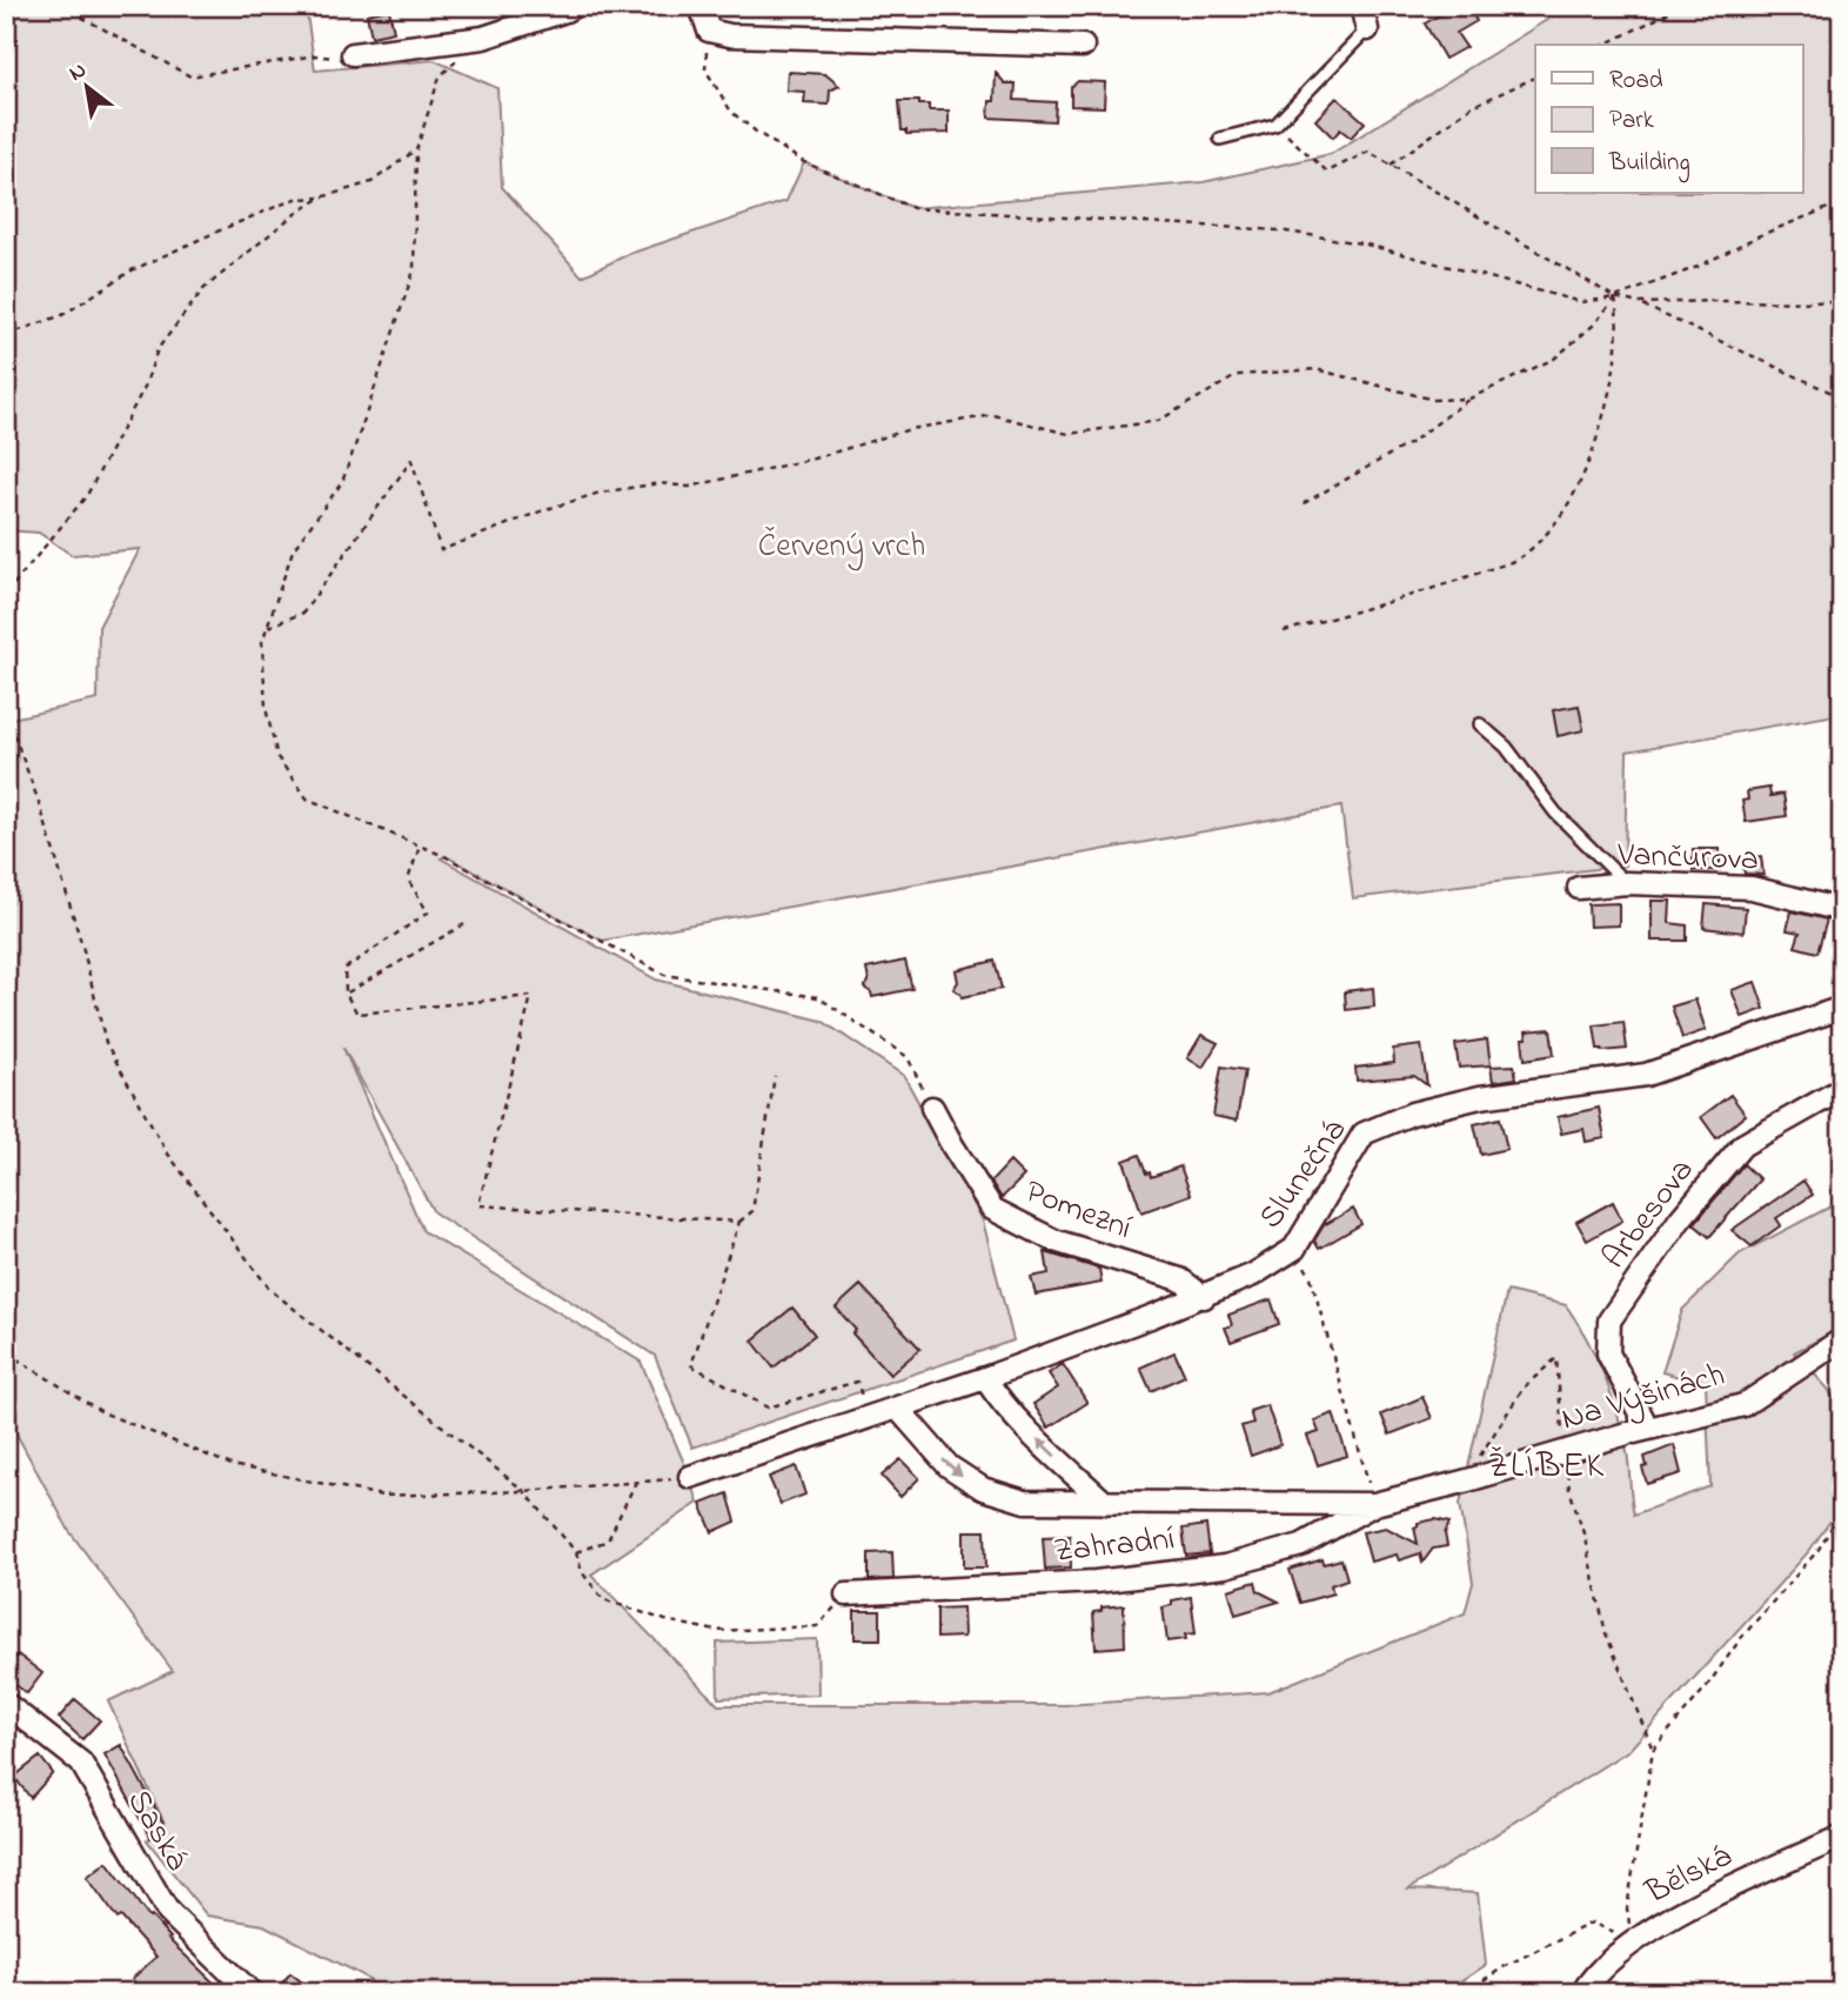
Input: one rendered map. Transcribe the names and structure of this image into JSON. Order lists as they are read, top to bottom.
{
  "streets": {
    "street": [
      "Vančurova",
      "Slunečná",
      "Pomezní",
      "Arbesova",
      "Na Výšinách",
      "Zahradní",
      "Saská",
      "Bělská"
    ]
  },
  "crossings": [
    ["Slunečná", "Pomezní"],
    ["Slunečná", "Na Výšinách"],
    ["Arbesova", "Na Výšinách"],
    ["Na Výšinách", "Zahradní"]
  ],
  "districts": ["ŽLÍBEK"],
  "parks": ["Červený vrch"],
  "legend": ["Road", "Park", "Building"],
  "north": "top left"
}
